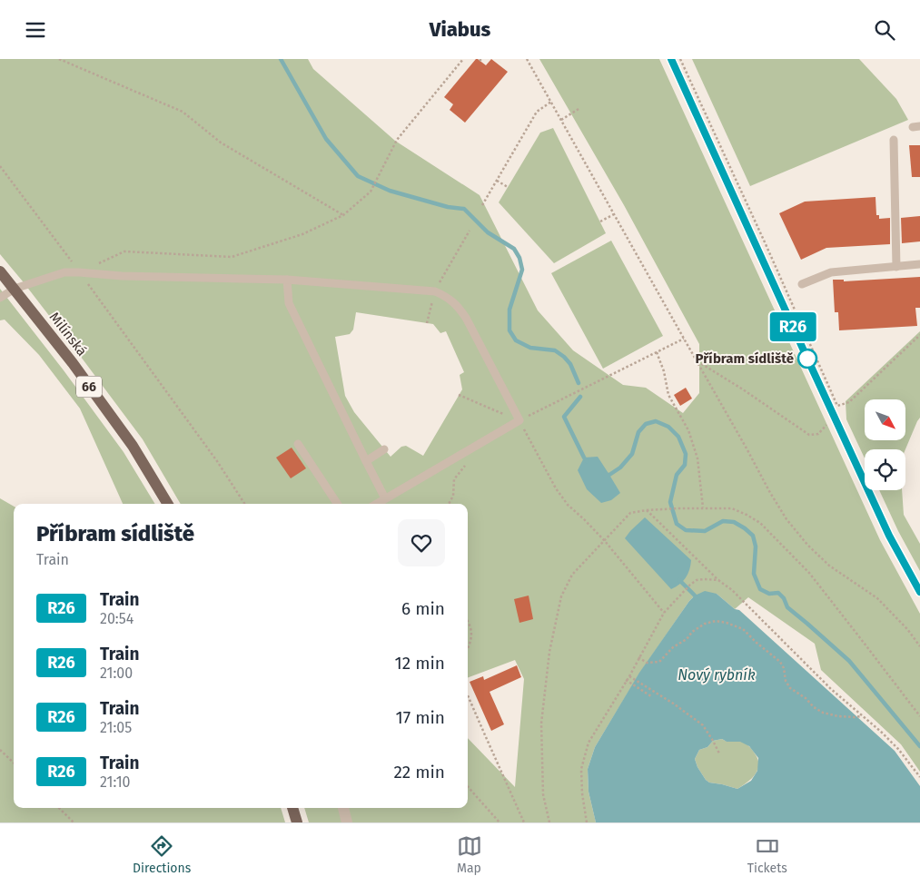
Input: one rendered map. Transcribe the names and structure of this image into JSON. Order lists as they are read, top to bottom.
{
  "streets": {
    "main road": ["Milínská", "66"]
  },
  "water": ["Nový rybník"],
  "places": ["Příbram sídliště"],
  "north": "bottom right",
  "page": {
    "header": "Viabus",
    "on_map": "R26",
    "heading": ["Příbram sídliště", "Train"],
    "list": [
      {
        "mark": "R26",
        "name": "Train",
        "note": "20:54",
        "value": "6 min"
      },
      {
        "mark": "R26",
        "name": "Train",
        "note": "21:00",
        "value": "12 min"
      },
      {
        "mark": "R26",
        "name": "Train",
        "note": "21:05",
        "value": "17 min"
      },
      {
        "mark": "R26",
        "name": "Train",
        "note": "21:10",
        "value": "22 min"
      }
    ],
    "tabs": ["Directions", "Map", "Tickets"]
  }
}
